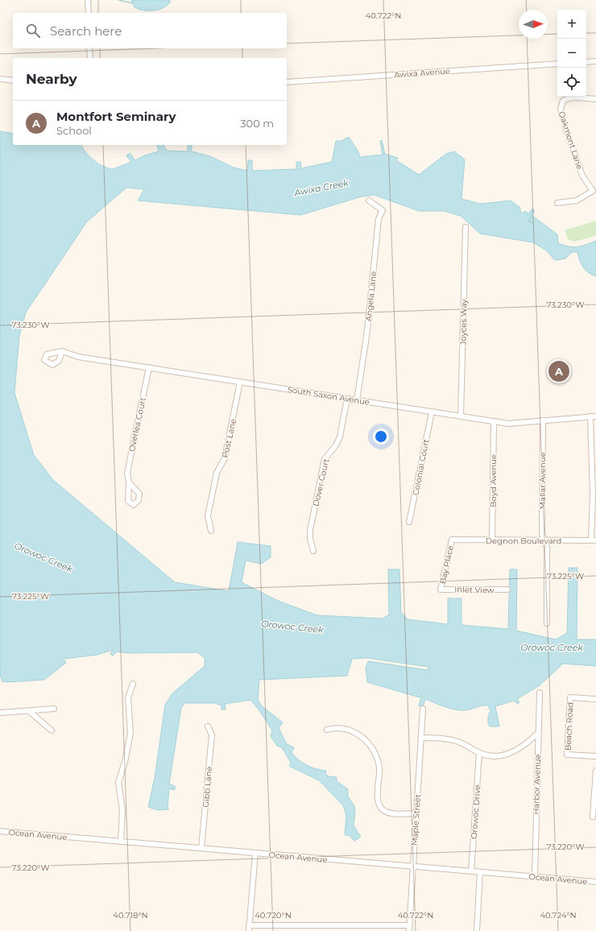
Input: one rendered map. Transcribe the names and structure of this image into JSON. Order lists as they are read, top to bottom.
{
  "streets": {
    "street": [
      "Awixa Avenue",
      "Oakmont Lane",
      "Angela Lane",
      "Joyces Way",
      "South Saxon Avenue",
      "Overlea Court",
      "Post Lane",
      "Colonial Court",
      "Boyd Avenue",
      "Mallar Avenue",
      "Dover Court",
      "Degnon Boulevard",
      "Bay Place",
      "Inlet View",
      "Beach Road",
      "Harbor Avenue",
      "Gibb Lane",
      "Orowoc Drive",
      "Maple Street",
      "Ocean Avenue"
    ]
  },
  "crossings": [
    ["Angela Lane", "South Saxon Avenue"],
    ["Joyces Way", "South Saxon Avenue"],
    ["South Saxon Avenue", "Overlea Court"],
    ["South Saxon Avenue", "Post Lane"],
    ["South Saxon Avenue", "Colonial Court"],
    ["South Saxon Avenue", "Boyd Avenue"],
    ["South Saxon Avenue", "Mallar Avenue"],
    ["South Saxon Avenue", "Dover Court"],
    ["Boyd Avenue", "Degnon Boulevard"],
    ["Mallar Avenue", "Degnon Boulevard"],
    ["Degnon Boulevard", "Bay Place"],
    ["Bay Place", "Inlet View"],
    ["Harbor Avenue", "Ocean Avenue"],
    ["Gibb Lane", "Ocean Avenue"],
    ["Orowoc Drive", "Ocean Avenue"],
    ["Maple Street", "Ocean Avenue"]
  ],
  "water": ["Awixa Creek", "Orowoc Creek"],
  "north": "right",
  "page": {
    "map_buttons": ["+", "−"],
    "search": "Search here",
    "heading": "Nearby",
    "list": [
      {
        "mark": "A",
        "name": "Montfort Seminary",
        "note": "School",
        "value": "300 m"
      }
    ],
    "pins": "A"
  },
  "coordinates": [
    "40.722°N",
    "73.230°W",
    "73.225°W",
    "73.220°W",
    "40.718°N",
    "40.720°N",
    "40.724°N"
  ]
}
